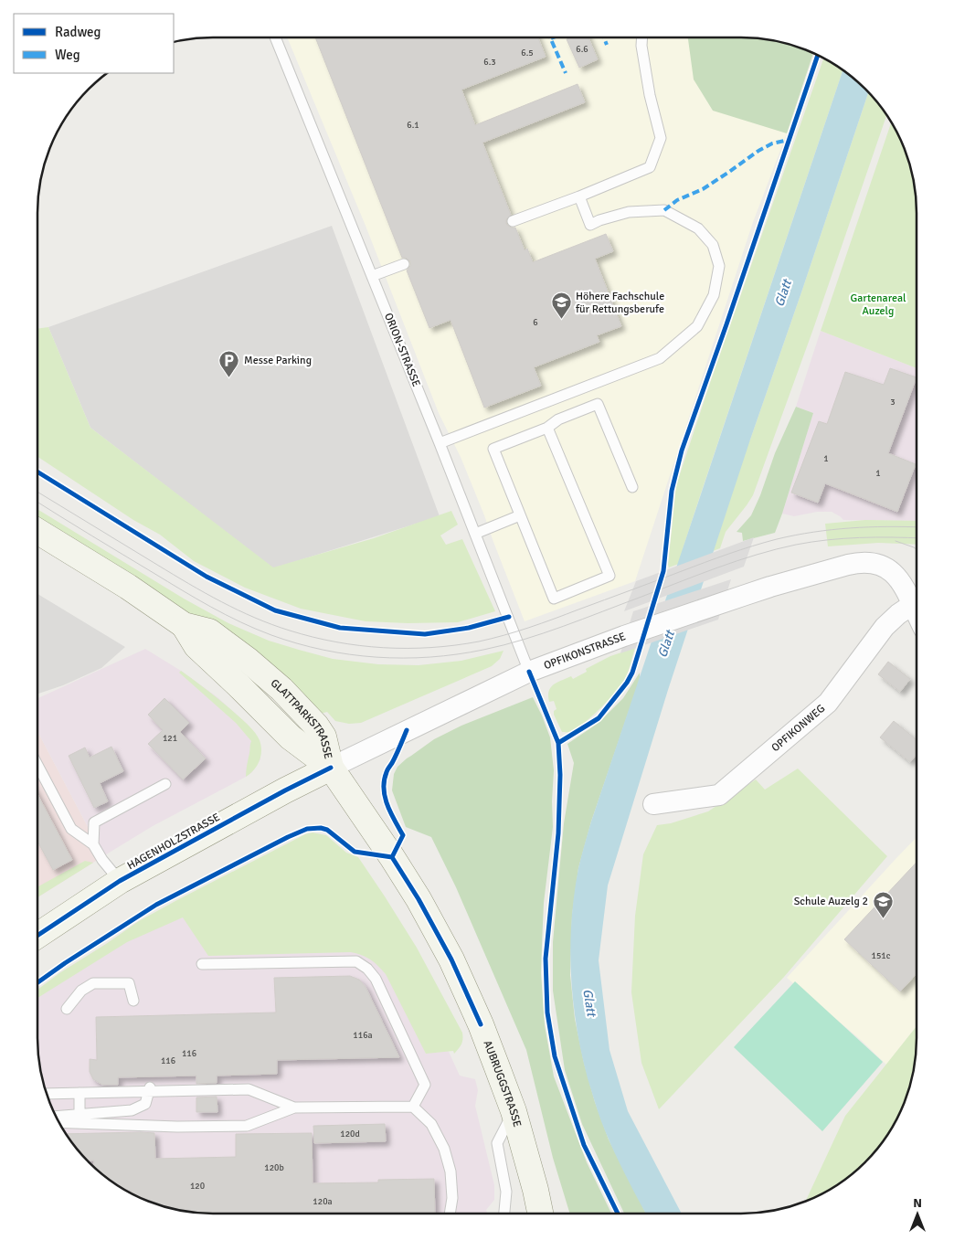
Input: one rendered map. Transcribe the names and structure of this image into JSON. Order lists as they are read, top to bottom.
{
  "streets": {
    "street": [
      "OPFIKONSTRASSE",
      "GLATTPARKSTRASSE",
      "OPFIKONWEG",
      "HAGENHOLZSTRASSE",
      "AUBRUGGSTRASSE"
    ],
    "lane": ["ORION-STRASSE"]
  },
  "crossings": [
    ["ORION-STRASSE", "OPFIKONSTRASSE"],
    ["OPFIKONSTRASSE", "GLATTPARKSTRASSE"],
    ["OPFIKONSTRASSE", "HAGENHOLZSTRASSE"],
    ["OPFIKONSTRASSE", "AUBRUGGSTRASSE"],
    ["GLATTPARKSTRASSE", "HAGENHOLZSTRASSE"],
    ["GLATTPARKSTRASSE", "AUBRUGGSTRASSE"],
    ["HAGENHOLZSTRASSE", "AUBRUGGSTRASSE"]
  ],
  "water": ["Glatt"],
  "parks": ["Gartenareal Auzelg"],
  "places": {
    "school or university": ["Höhere Fachschule für Rettungsberufe", "Schule Auzelg 2"],
    "parking": ["Messe Parking"]
  },
  "house_numbers": [
    "6.6",
    "6.5",
    "6.3",
    "6.1",
    "6",
    "3",
    "1",
    "1",
    "121",
    "151c",
    "116a",
    "116",
    "116",
    "120d",
    "120b",
    "120",
    "120a"
  ],
  "legend": ["Radweg", "Weg"],
  "north": "top"
}
